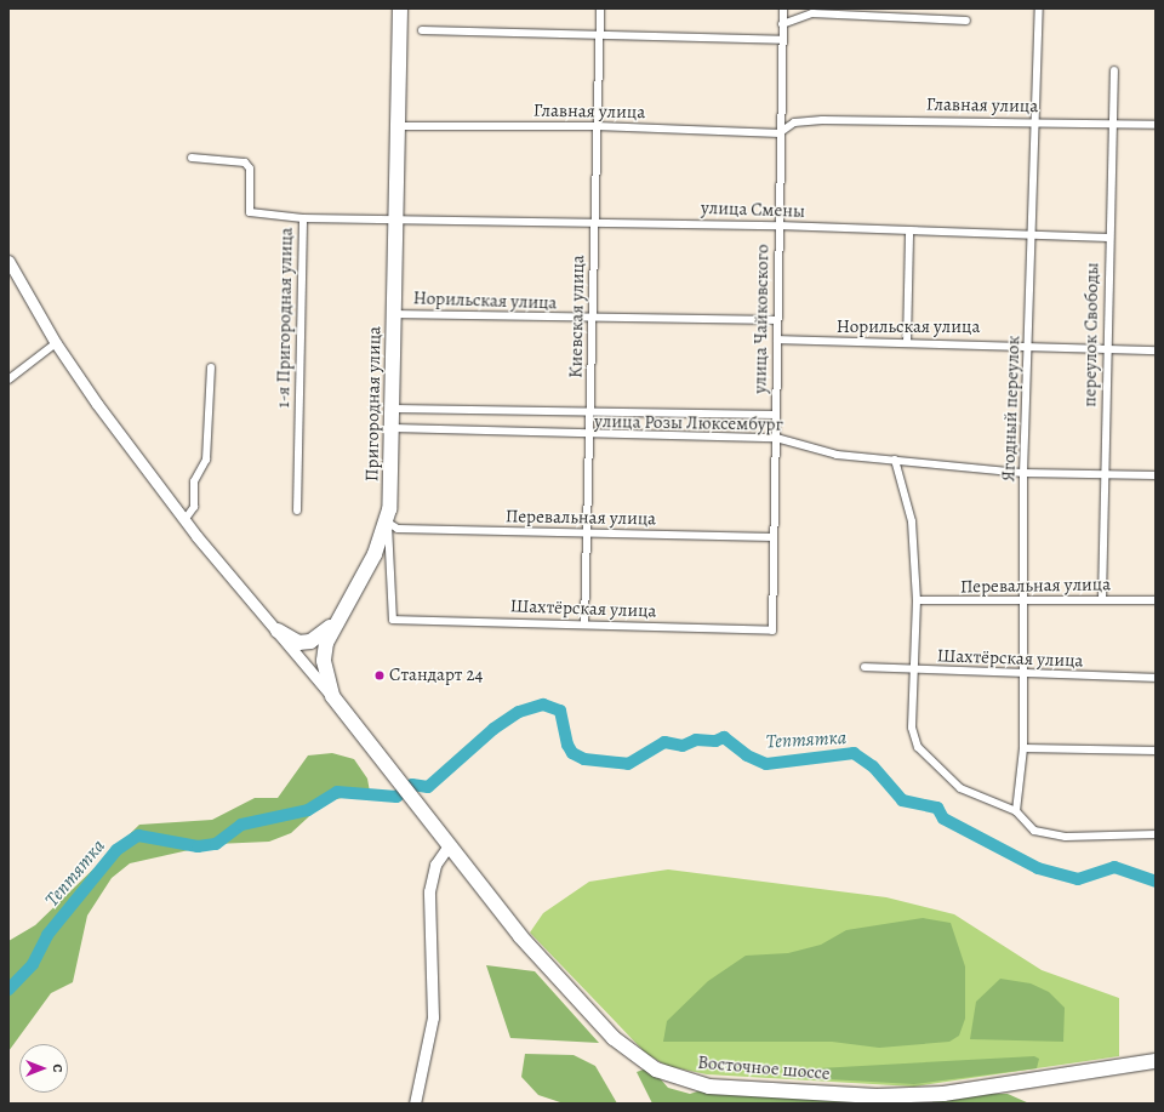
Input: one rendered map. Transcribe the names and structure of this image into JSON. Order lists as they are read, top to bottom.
{
  "streets": {
    "highway": ["Пригородная улица", "Восточное шоссе"],
    "street": [
      "Главная улица",
      "улица Смены",
      "Норильская улица",
      "Киевская улица",
      "1-я Пригородная улица",
      "улица Чайковского",
      "переулок Свободы",
      "Ягодный переулок",
      "улица Розы Люксембург",
      "Перевальная улица",
      "Шахтёрская улица"
    ]
  },
  "crossings": [
    ["Главная улица", "Киевская улица"],
    ["Главная улица", "улица Чайковского"],
    ["Главная улица", "переулок Свободы"],
    ["Главная улица", "Пригородная улица"],
    ["Главная улица", "Ягодный переулок"],
    ["улица Смены", "Киевская улица"],
    ["улица Смены", "1-я Пригородная улица"],
    ["улица Смены", "улица Чайковского"],
    ["улица Смены", "переулок Свободы"],
    ["улица Смены", "Пригородная улица"],
    ["улица Смены", "Ягодный переулок"],
    ["Норильская улица", "Киевская улица"],
    ["Норильская улица", "улица Чайковского"],
    ["Норильская улица", "переулок Свободы"],
    ["Норильская улица", "Пригородная улица"],
    ["Норильская улица", "Ягодный переулок"],
    ["Киевская улица", "улица Розы Люксембург"],
    ["Киевская улица", "Перевальная улица"],
    ["Киевская улица", "Шахтёрская улица"],
    ["1-я Пригородная улица", "Пригородная улица"],
    ["улица Чайковского", "улица Розы Люксембург"],
    ["улица Чайковского", "Перевальная улица"],
    ["улица Чайковского", "Шахтёрская улица"],
    ["переулок Свободы", "улица Розы Люксембург"],
    ["переулок Свободы", "Перевальная улица"],
    ["Пригородная улица", "улица Розы Люксембург"],
    ["Пригородная улица", "Перевальная улица"],
    ["Пригородная улица", "Шахтёрская улица"],
    ["Пригородная улица", "Восточное шоссе"],
    ["Ягодный переулок", "улица Розы Люксембург"],
    ["Ягодный переулок", "Перевальная улица"],
    ["Ягодный переулок", "Шахтёрская улица"],
    ["Перевальная улица", "Шахтёрская улица"]
  ],
  "water": ["Тептятка"],
  "places": ["Стандарт 24"],
  "north": "right"
}
